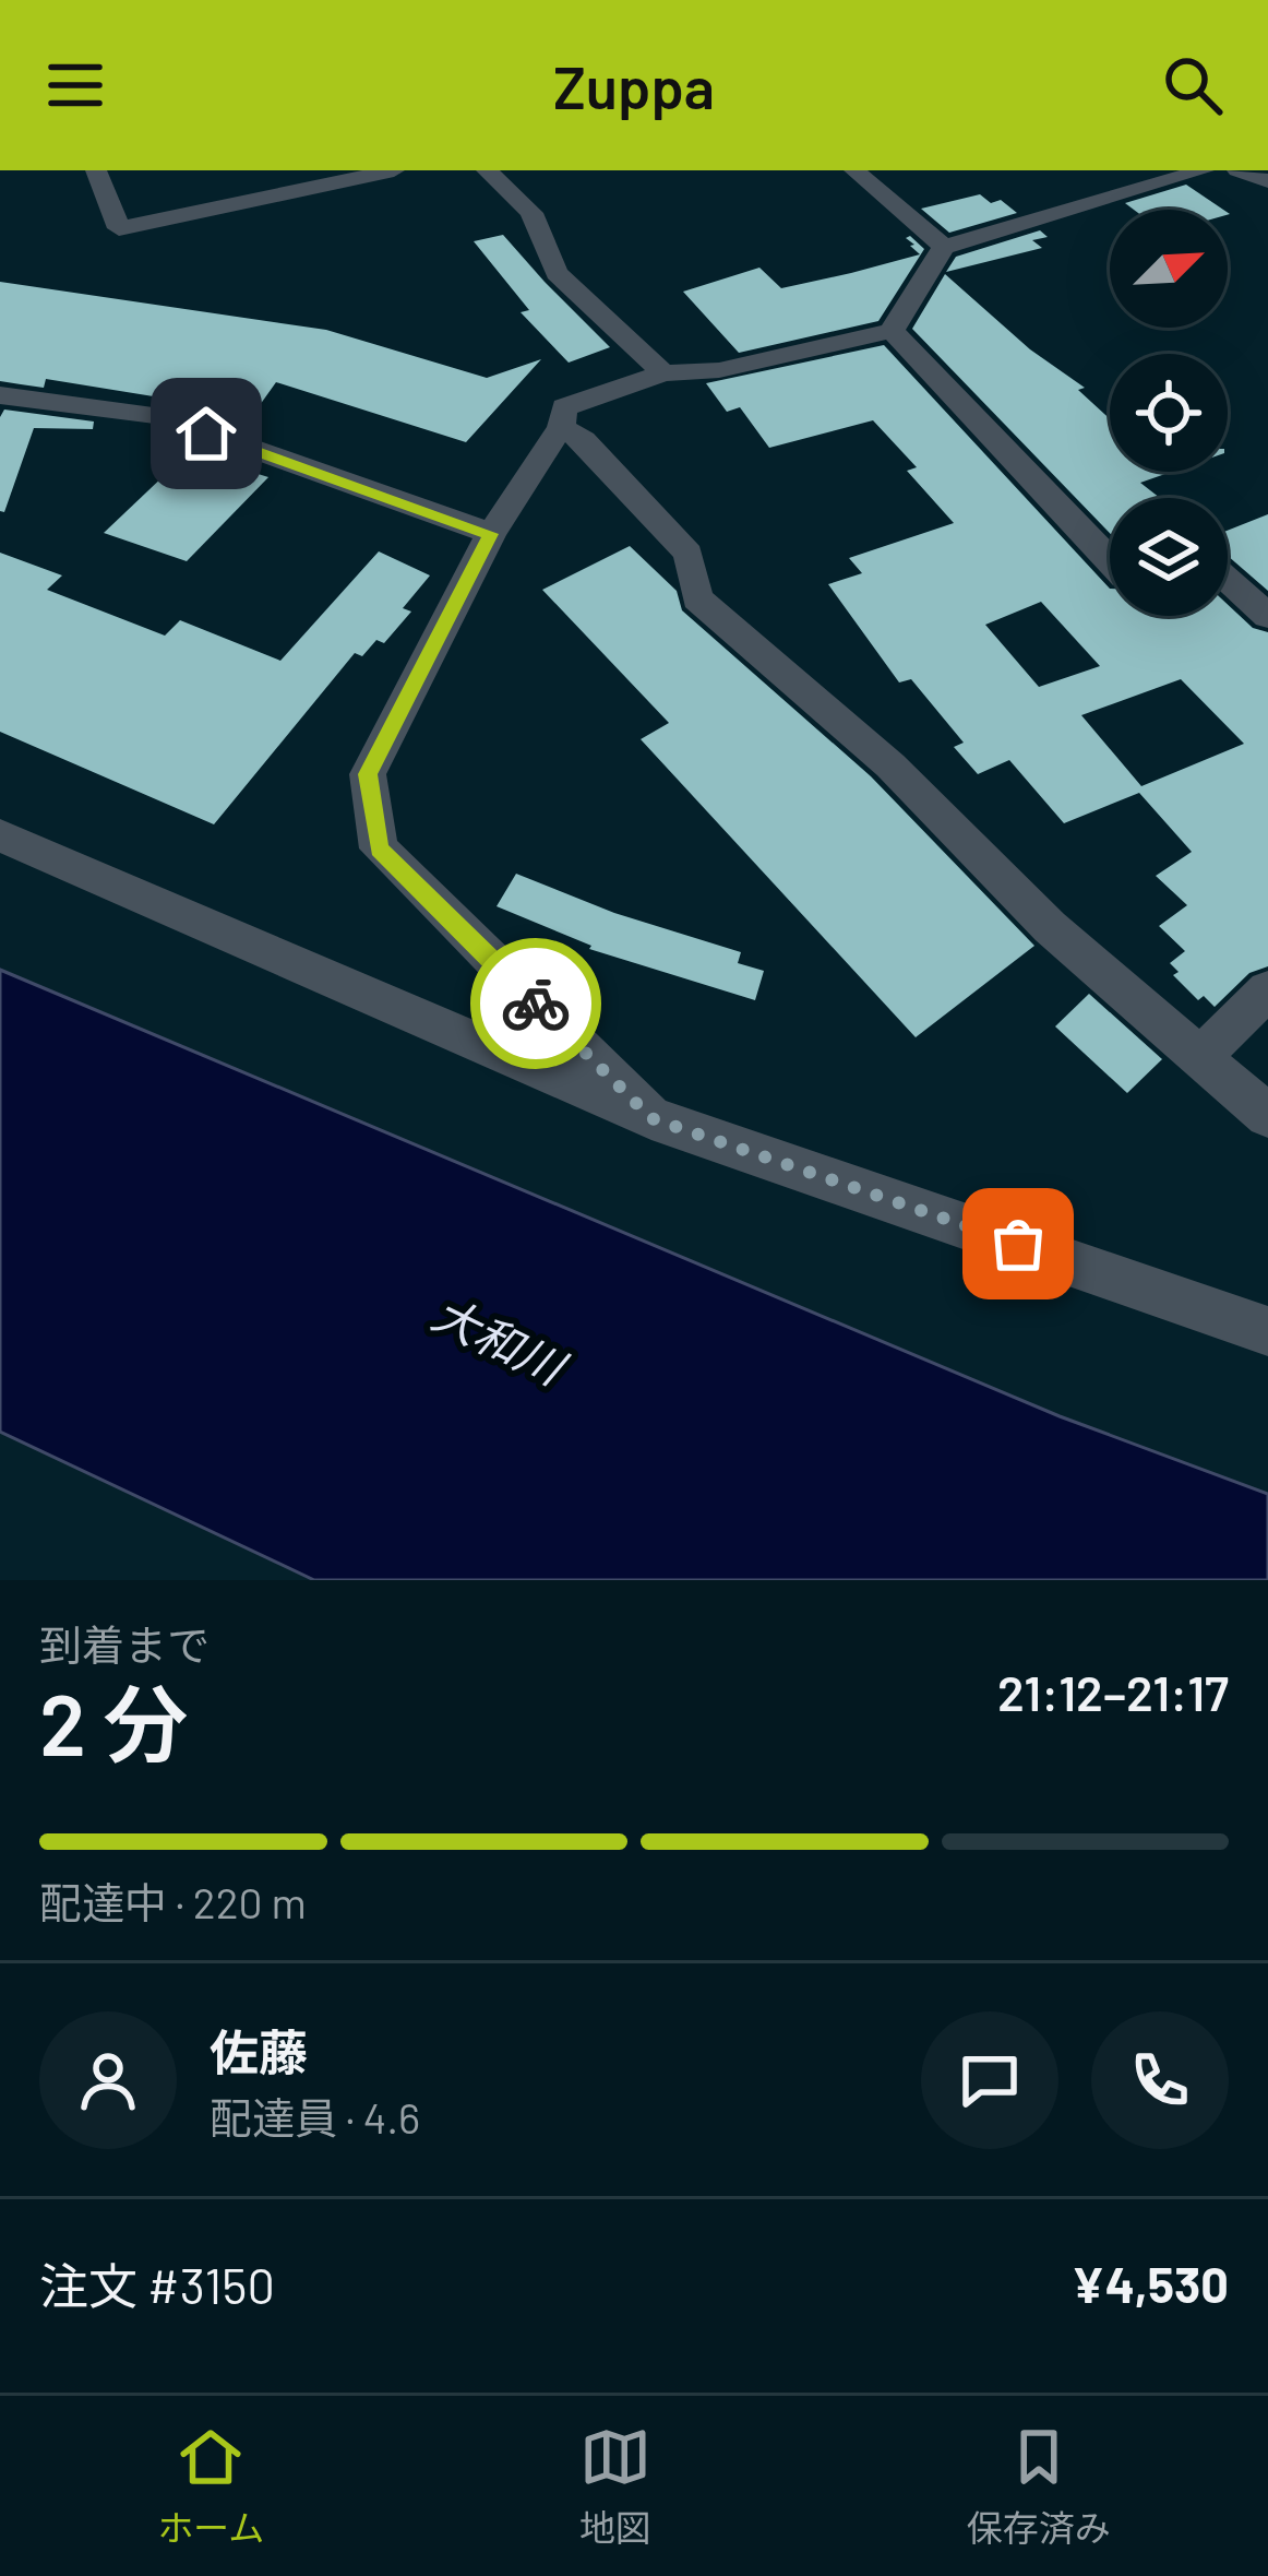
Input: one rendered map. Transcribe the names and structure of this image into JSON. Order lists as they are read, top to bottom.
{
  "water": ["大和川"],
  "north": "top right",
  "page": {
    "header": "Zuppa",
    "heading": ["2 分", "到着まで", "21:12–21:17"],
    "panel": [
      "佐藤",
      "配達員 · 4.6",
      "注文 #3150",
      "¥4,530"
    ],
    "bar": "配達中 · 220 m",
    "tabs": ["ホーム", "地図", "保存済み"]
  }
}
